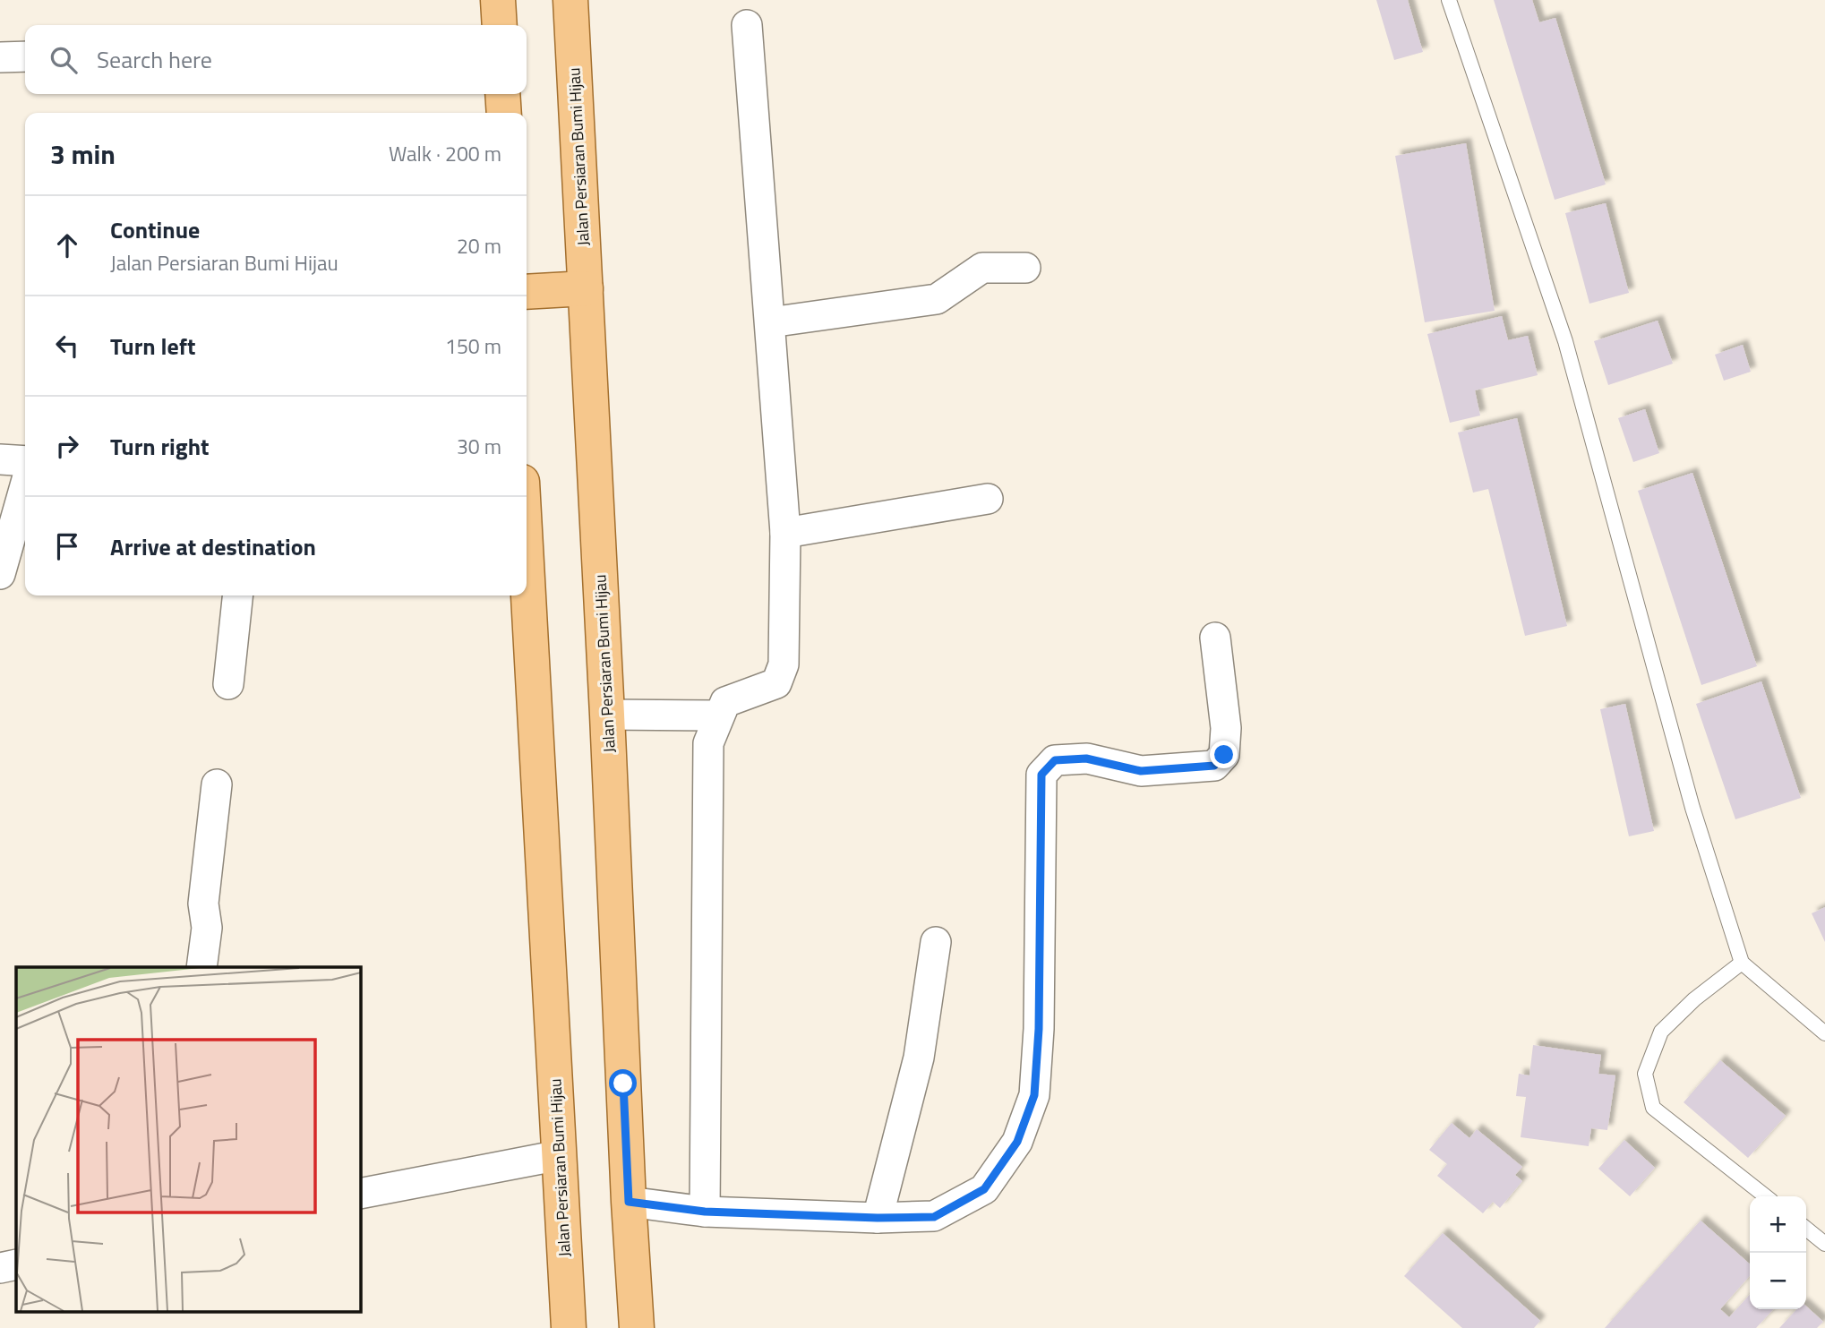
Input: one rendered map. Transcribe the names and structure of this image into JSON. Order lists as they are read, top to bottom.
{
  "streets": {
    "main road": ["Jalan Persiaran Bumi Hijau"]
  },
  "page": {
    "search": "Search here",
    "heading": ["3 min", "Walk · 200 m"],
    "list": [
      ["Continue", "Jalan Persiaran Bumi Hijau", "20 m"],
      ["Turn left", "150 m"],
      ["Turn right", "30 m"],
      "Arrive at destination"
    ],
    "map_buttons": ["+", "−"]
  }
}
